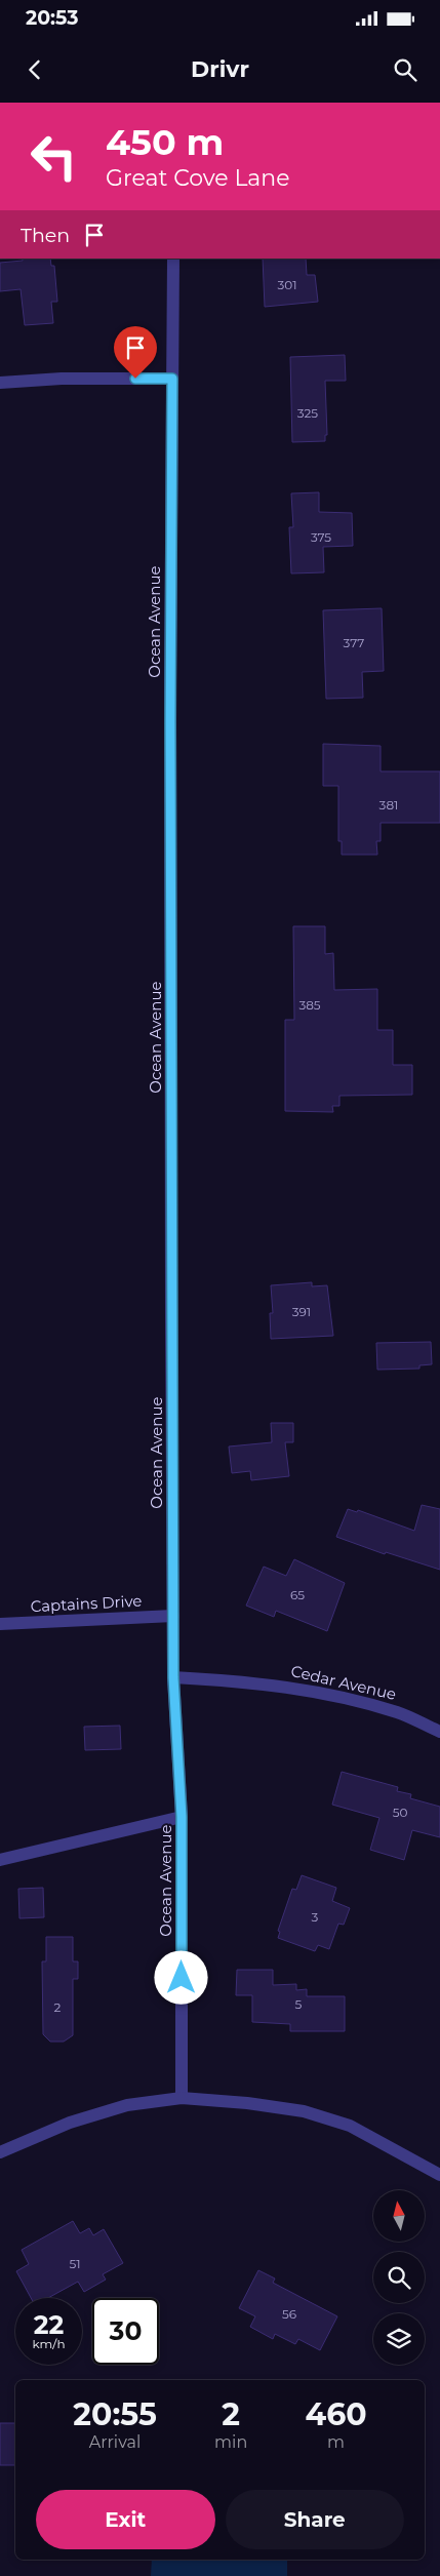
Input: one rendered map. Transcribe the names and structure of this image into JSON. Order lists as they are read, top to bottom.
{
  "streets": {
    "street": ["Ocean Avenue", "Captains Drive", "Cedar Avenue"]
  },
  "crossings": [
    ["Ocean Avenue", "Captains Drive"],
    ["Ocean Avenue", "Cedar Avenue"]
  ],
  "house_numbers": [
    "301",
    "325",
    "375",
    "377",
    "381",
    "385",
    "391",
    "65",
    "50",
    "3",
    "5",
    "2",
    "51",
    "56"
  ],
  "north": "top",
  "page": {
    "status": "20:53",
    "header": "Drivr",
    "turn": ["450 m", "Great Cove Lane"],
    "then": "Then",
    "speed": "22 km/h",
    "limit": "30",
    "eta": [
      "20:55",
      "Arrival",
      "2",
      "min",
      "460",
      "m"
    ],
    "buttons": ["Exit", "Share"]
  }
}
